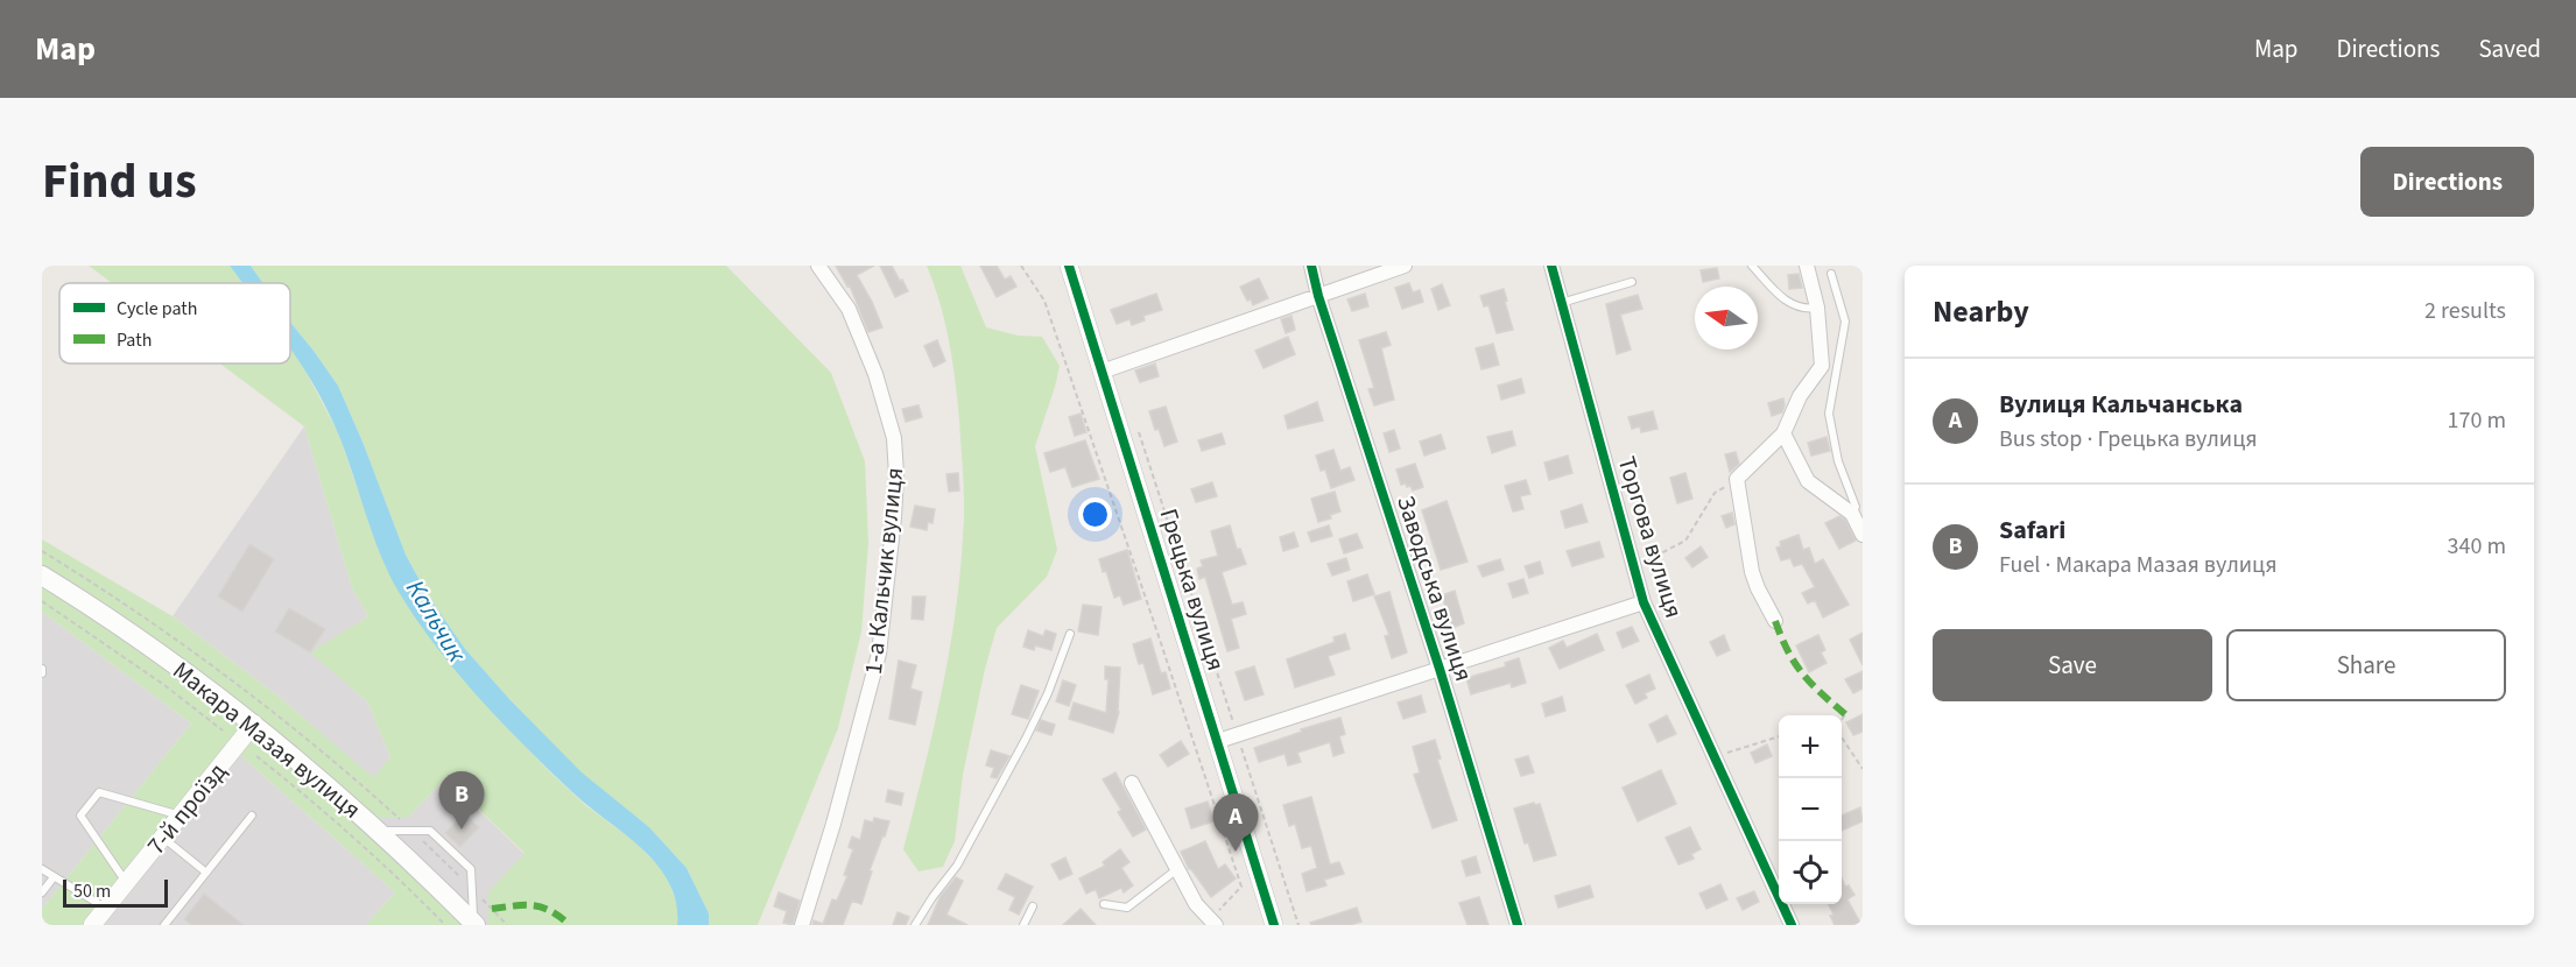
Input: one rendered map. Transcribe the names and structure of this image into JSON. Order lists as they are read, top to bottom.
{
  "streets": {
    "main road": ["Макара Мазая вулиця"],
    "street": [
      "Торгова вулиця",
      "1-а Кальчик вулиця",
      "Заводська вулиця",
      "Грецька вулиця",
      "7-й проїзд"
    ]
  },
  "crossings": [
    ["Макара Мазая вулиця", "7-й проїзд"]
  ],
  "water": ["Кальчик"],
  "legend": ["Cycle path", "Path"],
  "scale_bar": "50 m",
  "north": "left",
  "page": {
    "header": "Map",
    "nav": ["Map", "Directions", "Saved"],
    "title": "Find us",
    "buttons": [
      "Directions",
      ["Save", "Share"]
    ],
    "heading": ["Nearby", "2 results"],
    "list": [
      {
        "mark": "A",
        "name": "Вулиця Кальчанська",
        "note": "Bus stop · Грецька вулиця",
        "value": "170 m"
      },
      {
        "mark": "B",
        "name": "Safari",
        "note": "Fuel · Макара Мазая вулиця",
        "value": "340 m"
      }
    ],
    "map_buttons": ["+", "−"],
    "pins": ["B", "A"],
    "scale": "50 m"
  }
}
